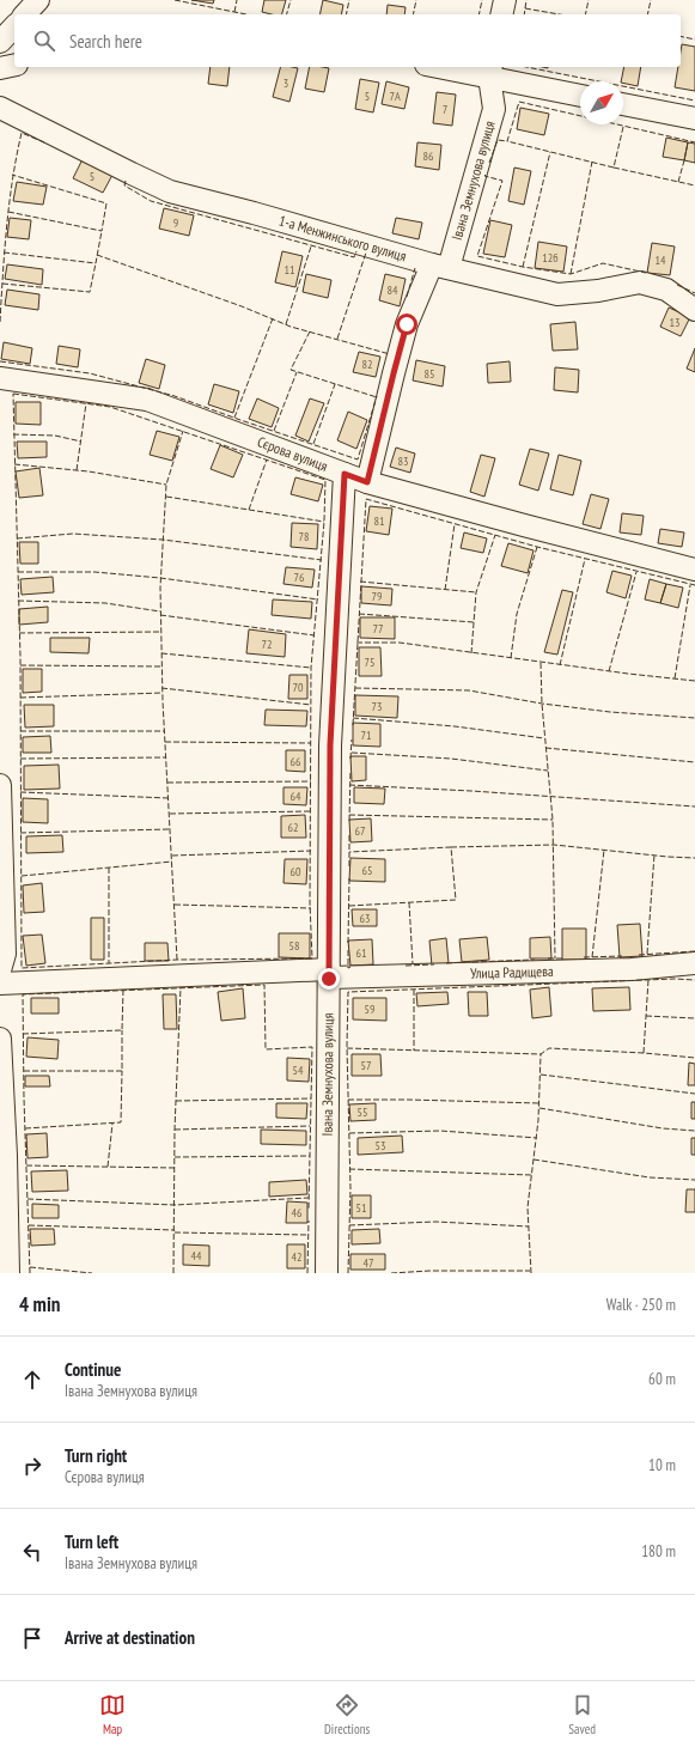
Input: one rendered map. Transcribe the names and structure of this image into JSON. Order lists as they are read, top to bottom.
{
  "streets": {
    "street": [
      "Івана Земнухова вулиця",
      "1-а Менжинського вулиця",
      "Сєрова вулиця",
      "Улица Радищева"
    ]
  },
  "crossings": [
    ["Івана Земнухова вулиця", "1-а Менжинського вулиця"],
    ["Івана Земнухова вулиця", "Сєрова вулиця"],
    ["Івана Земнухова вулиця", "Улица Радищева"]
  ],
  "house_numbers": [
    "3",
    "5",
    "7А",
    "7",
    "86",
    "5",
    "9",
    "12б",
    "14",
    "11",
    "84",
    "13",
    "82",
    "85",
    "83",
    "81",
    "78",
    "76",
    "79",
    "77",
    "72",
    "75",
    "70",
    "73",
    "71",
    "66",
    "64",
    "62",
    "67",
    "65",
    "60",
    "63",
    "58",
    "61",
    "59",
    "57",
    "54",
    "55",
    "53",
    "51",
    "46",
    "44",
    "42",
    "47"
  ],
  "north": "top right",
  "page": {
    "search": "Search here",
    "heading": ["4 min", "Walk · 250 m"],
    "list": [
      ["Continue", "Івана Земнухова вулиця", "60 m"],
      ["Turn right", "Сєрова вулиця", "10 m"],
      ["Turn left", "Івана Земнухова вулиця", "180 m"],
      "Arrive at destination"
    ],
    "nav": ["Map", "Directions", "Saved"]
  }
}
